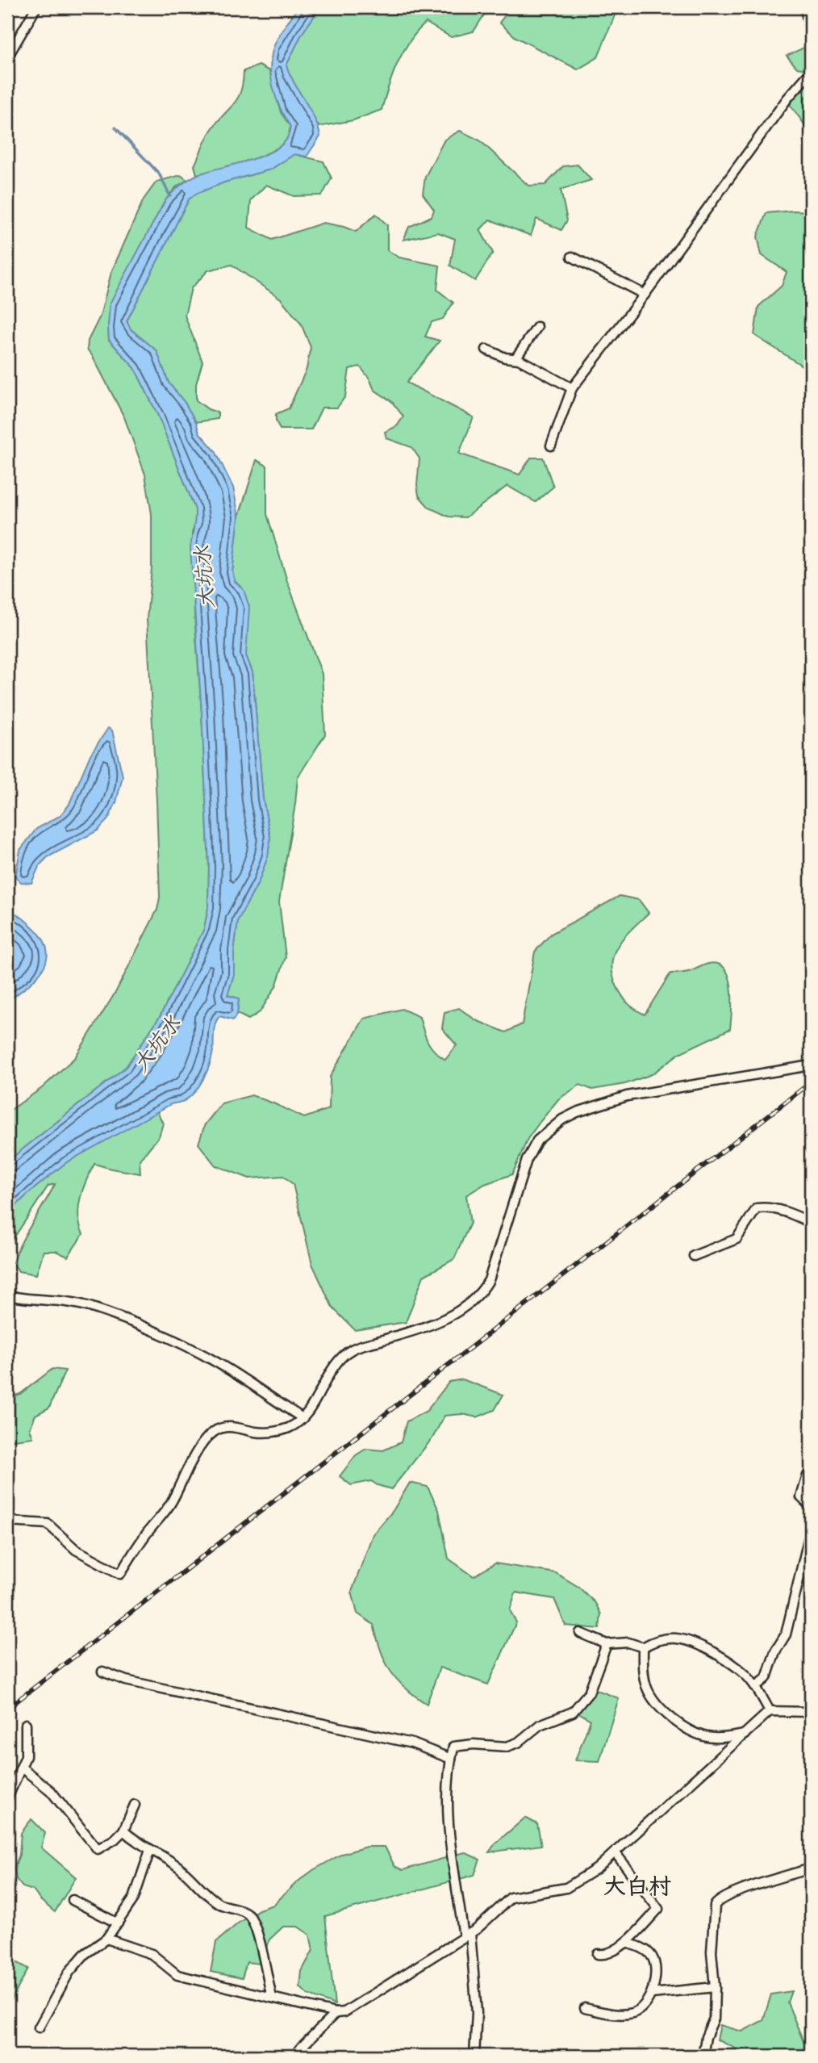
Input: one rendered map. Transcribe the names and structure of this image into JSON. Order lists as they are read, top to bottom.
{
  "districts": ["大白村"],
  "water": ["大坑水"]
}
